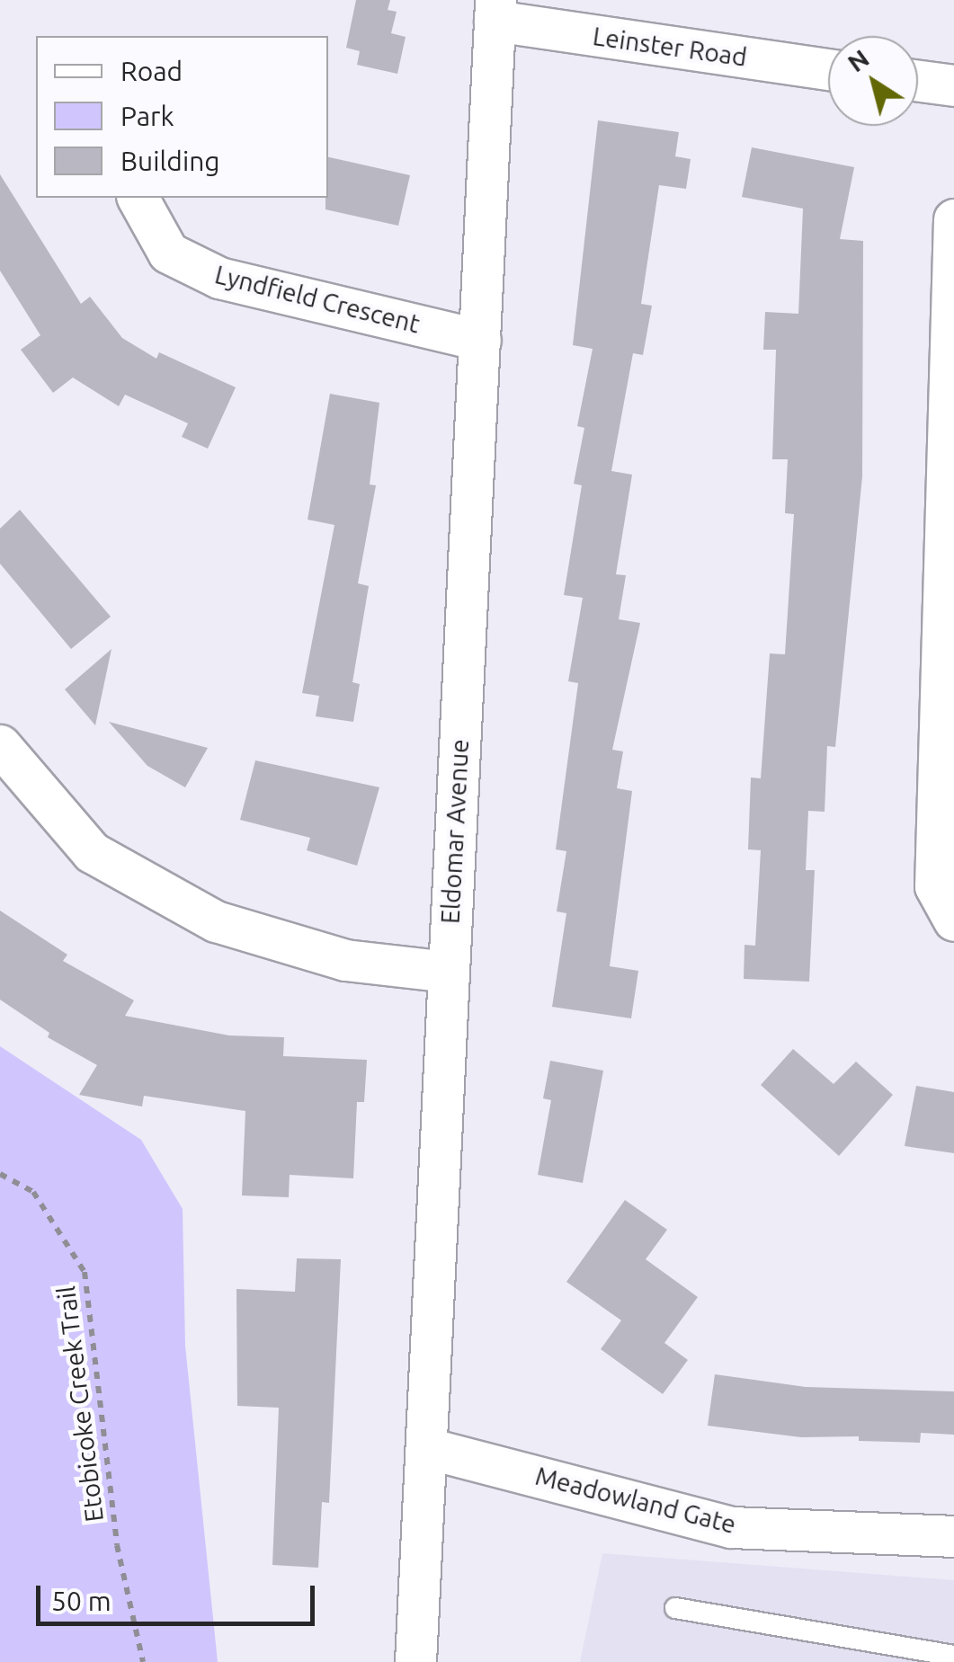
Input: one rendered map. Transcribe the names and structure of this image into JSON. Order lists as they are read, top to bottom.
{
  "streets": {
    "street": [
      "Leinster Road",
      "Lyndfield Crescent",
      "Eldomar Avenue",
      "Meadowland Gate"
    ],
    "path": ["Etobicoke Creek Trail"]
  },
  "crossings": [
    ["Leinster Road", "Eldomar Avenue"],
    ["Lyndfield Crescent", "Eldomar Avenue"],
    ["Eldomar Avenue", "Meadowland Gate"]
  ],
  "legend": ["Road", "Park", "Building"],
  "scale_bar": "50 m",
  "north": "top left"
}
